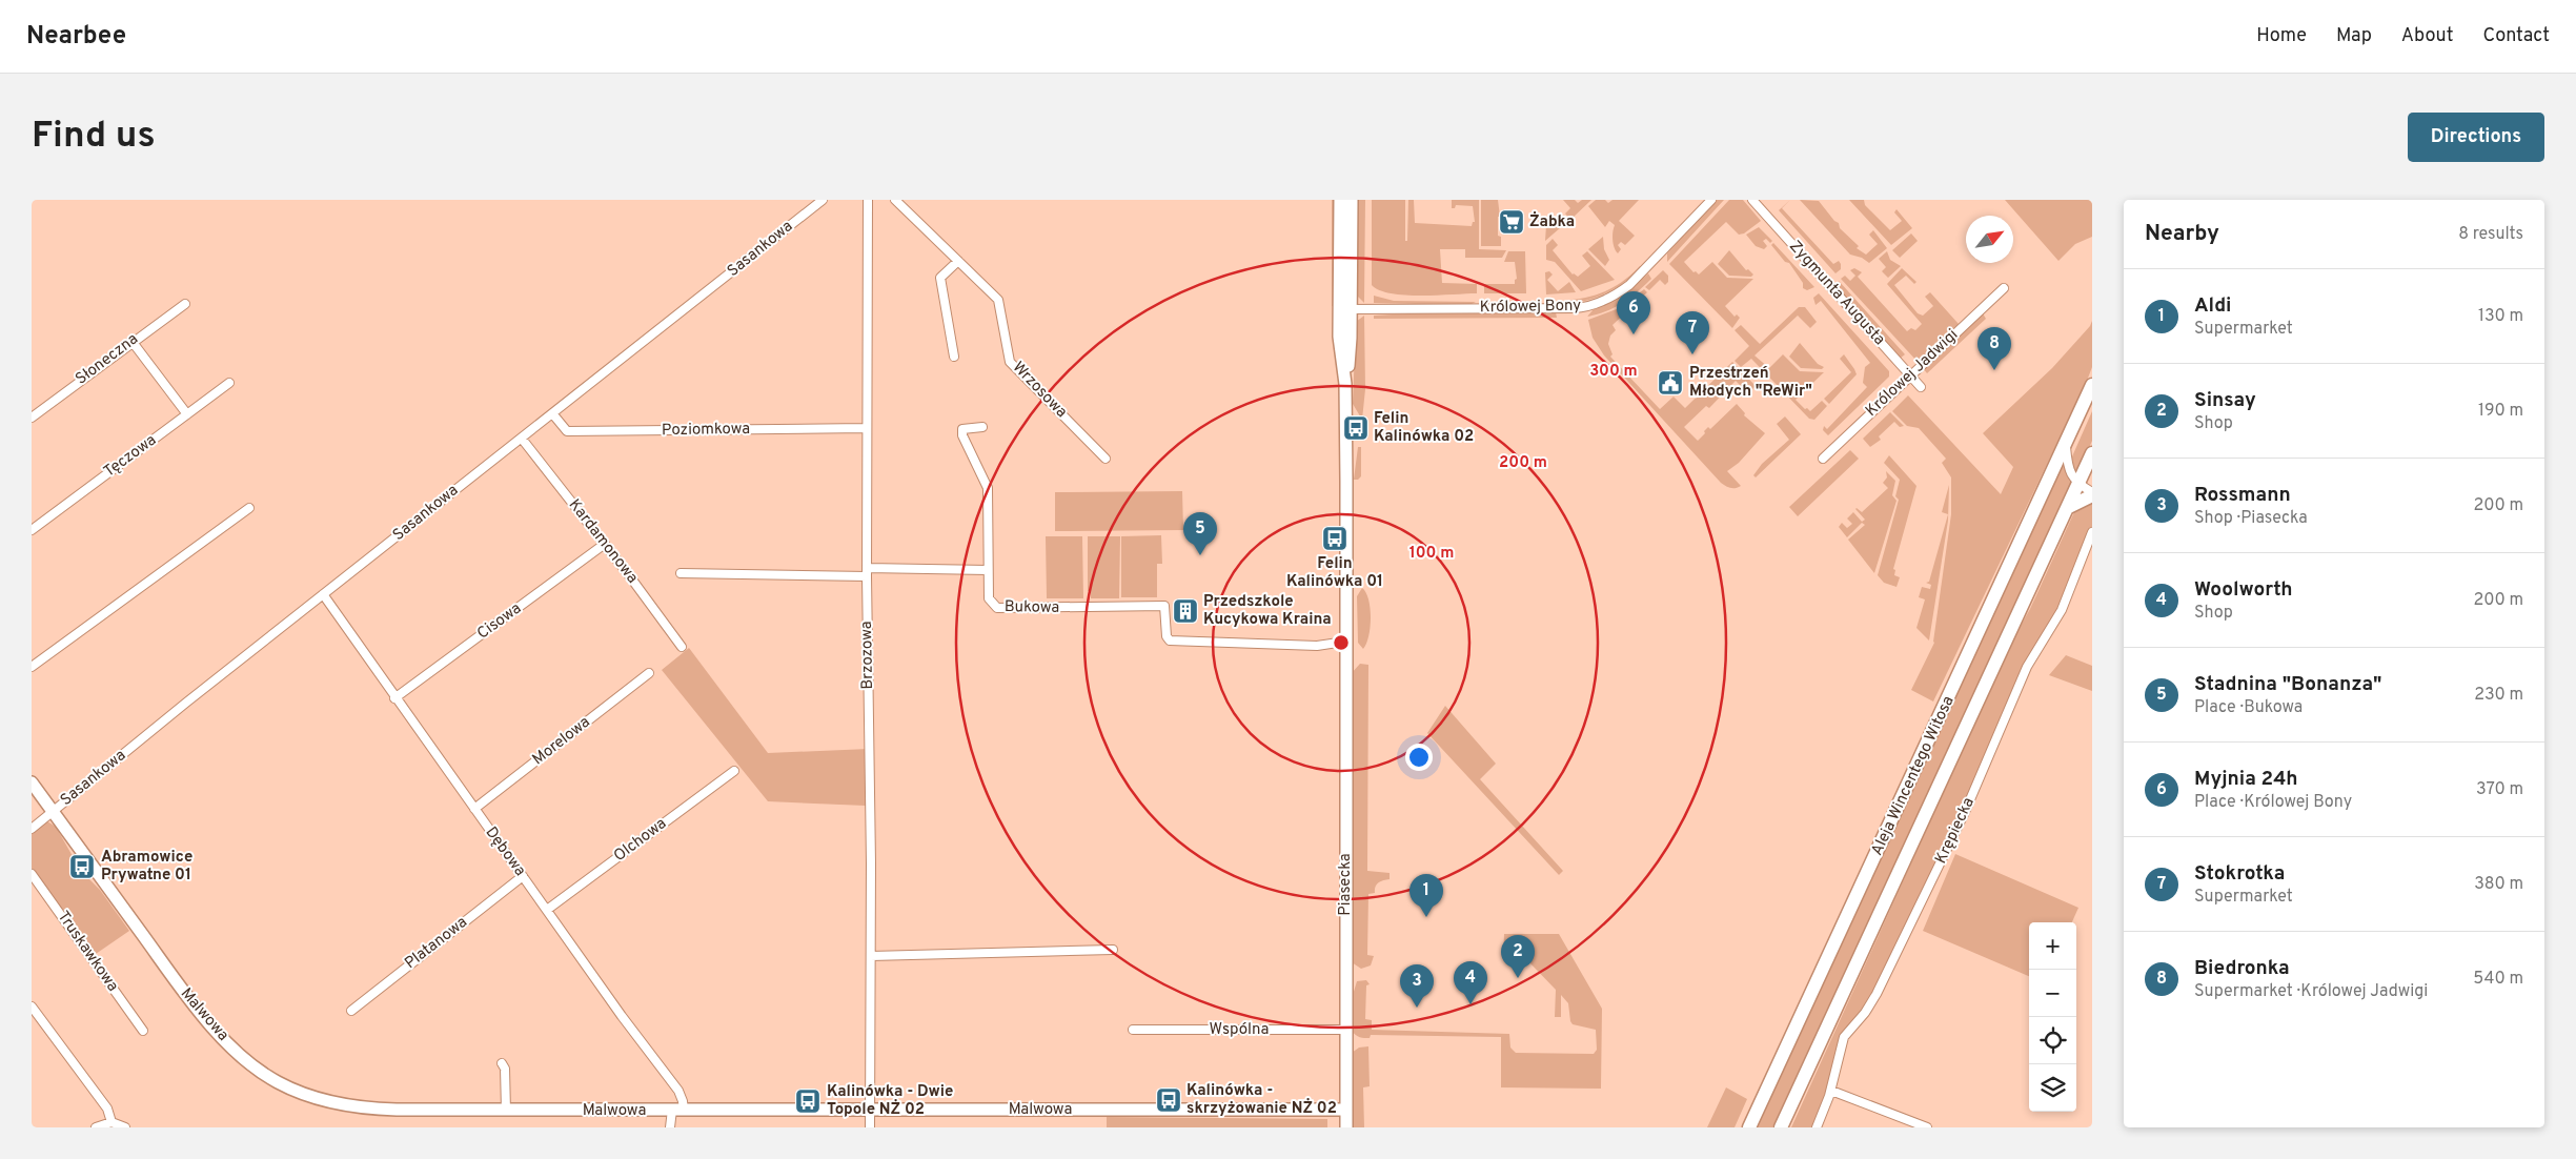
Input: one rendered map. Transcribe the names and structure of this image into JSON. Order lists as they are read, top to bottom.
{
  "streets": {
    "main road": ["Aleja Wincentego Witosa"],
    "street": [
      "Sasankowa",
      "Zygmunta Augusta",
      "Królowej Bony",
      "Słoneczna",
      "Królowej Jadwigi",
      "Wrzosowa",
      "Poziomkowa",
      "Tęczowa",
      "Kardamonowa",
      "Bukowa",
      "Cisowa",
      "Brzozowa",
      "Morelowa",
      "Krępiecka",
      "Olchowa",
      "Dębowa",
      "Piasecka",
      "Platanowa",
      "Truskawkowa",
      "Malwowa",
      "Wspólna"
    ]
  },
  "crossings": [
    ["Sasankowa", "Poziomkowa"],
    ["Sasankowa", "Kardamonowa"],
    ["Sasankowa", "Dębowa"],
    ["Sasankowa", "Malwowa"],
    ["Zygmunta Augusta", "Królowej Jadwigi"],
    ["Królowej Bony", "Piasecka"],
    ["Poziomkowa", "Brzozowa"],
    ["Kardamonowa", "Cisowa"],
    ["Bukowa", "Piasecka"],
    ["Cisowa", "Dębowa"],
    ["Brzozowa", "Malwowa"],
    ["Morelowa", "Dębowa"],
    ["Olchowa", "Dębowa"],
    ["Dębowa", "Platanowa"],
    ["Dębowa", "Malwowa"],
    ["Piasecka", "Malwowa"],
    ["Piasecka", "Wspólna"]
  ],
  "places": {
    "supermarket": ["Żabka"],
    "public building": ["Przestrzeń Młodych \"ReWir\""],
    "bus stop": [
      "Felin Kalinówka 02",
      "Felin Kalinówka 01",
      "Abramowice Prywatne 01",
      "Kalinówka - skrzyżowanie NŻ 02",
      "Kalinówka - Dwie Topole NŻ 02"
    ],
    "building": ["Przedszkole Kucykowa Kraina"]
  },
  "north": "top right",
  "page": {
    "header": "Nearbee",
    "nav": [
      "Home",
      "Map",
      "About",
      "Contact"
    ],
    "buttons": "Directions",
    "title": "Find us",
    "heading": ["Nearby", "8 results"],
    "list": [
      {
        "mark": "1",
        "name": "Aldi",
        "note": "Supermarket",
        "value": "130 m"
      },
      {
        "mark": "2",
        "name": "Sinsay",
        "note": "Shop",
        "value": "190 m"
      },
      {
        "mark": "3",
        "name": "Rossmann",
        "note": "Shop · Piasecka",
        "value": "200 m"
      },
      {
        "mark": "4",
        "name": "Woolworth",
        "note": "Shop",
        "value": "200 m"
      },
      {
        "mark": "5",
        "name": "Stadnina \"Bonanza\"",
        "note": "Place · Bukowa",
        "value": "230 m"
      },
      {
        "mark": "6",
        "name": "Myjnia 24h",
        "note": "Place · Królowej Bony",
        "value": "370 m"
      },
      {
        "mark": "7",
        "name": "Stokrotka",
        "note": "Supermarket",
        "value": "380 m"
      },
      {
        "mark": "8",
        "name": "Biedronka",
        "note": "Supermarket · Królowej Jadwigi",
        "value": "540 m"
      }
    ],
    "pins": [
      "6",
      "7",
      "8",
      "5",
      "1",
      "2",
      "4",
      "3"
    ],
    "map_buttons": ["+", "−"]
  },
  "rings": ["300 m", "200 m", "100 m"]
}
